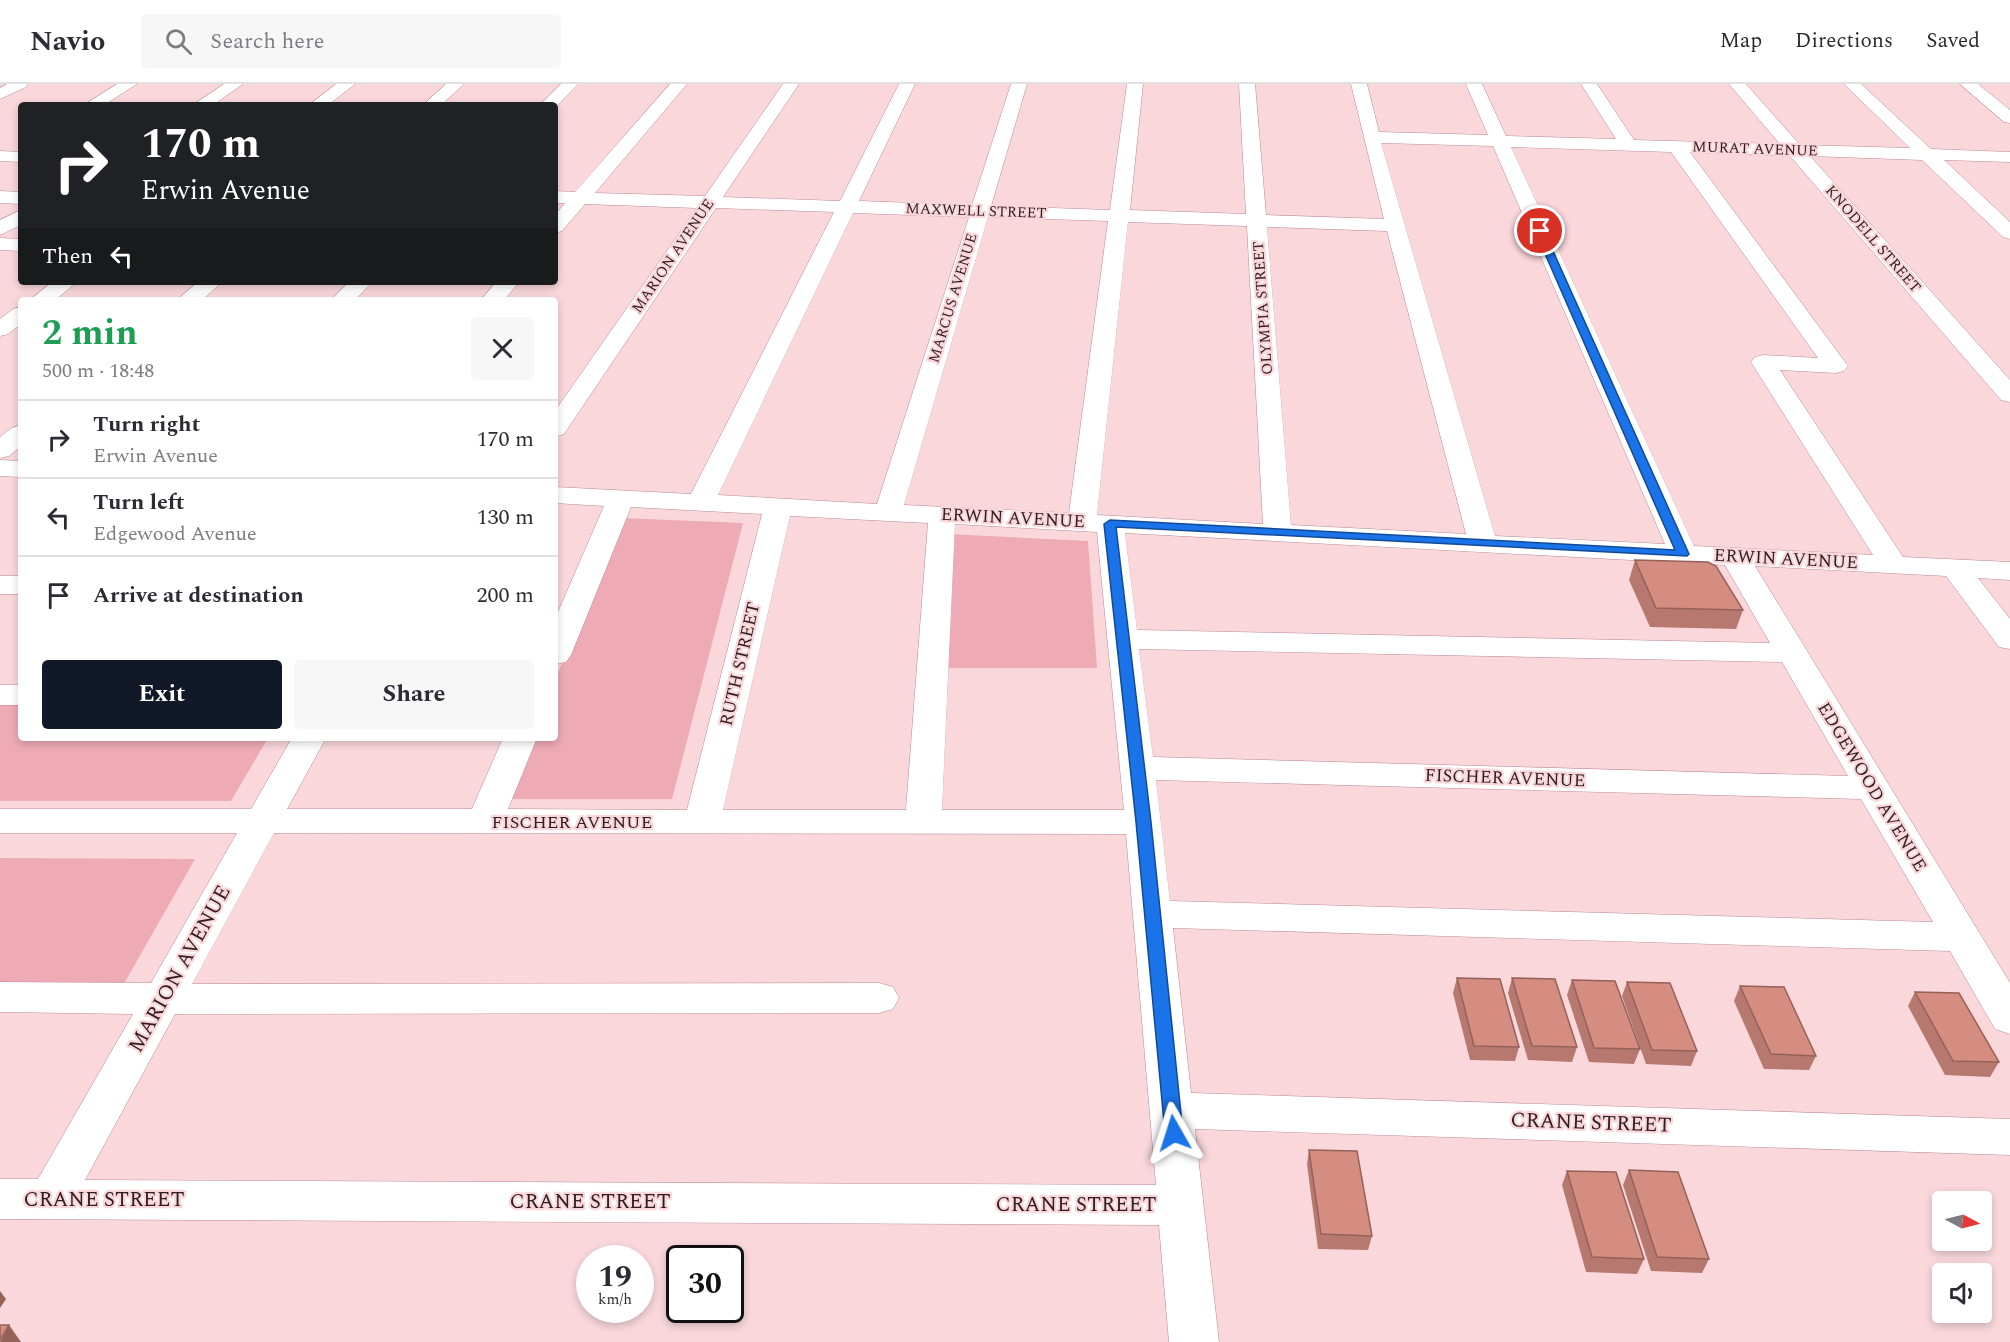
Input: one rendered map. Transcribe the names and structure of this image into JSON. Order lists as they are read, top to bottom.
{
  "streets": {
    "street": [
      "MURAT AVENUE",
      "MAXWELL STREET",
      "KNODELL STREET",
      "MARION AVENUE",
      "MARCUS AVENUE",
      "OLYMPIA STREET",
      "ERWIN AVENUE",
      "RUTH STREET",
      "FISCHER AVENUE",
      "EDGEWOOD AVENUE",
      "CRANE STREET"
    ]
  },
  "crossings": [
    ["MURAT AVENUE", "KNODELL STREET"],
    ["MAXWELL STREET", "MARION AVENUE"],
    ["MAXWELL STREET", "MARCUS AVENUE"],
    ["MAXWELL STREET", "OLYMPIA STREET"],
    ["MARION AVENUE", "FISCHER AVENUE"],
    ["MARION AVENUE", "CRANE STREET"],
    ["MARCUS AVENUE", "ERWIN AVENUE"],
    ["OLYMPIA STREET", "ERWIN AVENUE"],
    ["ERWIN AVENUE", "RUTH STREET"],
    ["ERWIN AVENUE", "EDGEWOOD AVENUE"],
    ["RUTH STREET", "FISCHER AVENUE"],
    ["FISCHER AVENUE", "EDGEWOOD AVENUE"]
  ],
  "north": "right",
  "page": {
    "header": "Navio",
    "search": "Search here",
    "nav": ["Map", "Directions", "Saved"],
    "turn": ["170 m", "Erwin Avenue"],
    "then": "Then",
    "heading": ["2 min", "500 m · 18:48"],
    "list": [
      {
        "name": "Turn right",
        "note": "Erwin Avenue",
        "value": "170 m"
      },
      {
        "name": "Turn left",
        "note": "Edgewood Avenue",
        "value": "130 m"
      },
      {
        "name": "Arrive at destination",
        "value": "200 m"
      }
    ],
    "buttons": ["Exit", "Share"],
    "speed": "19 km/h",
    "limit": "30"
  }
}
